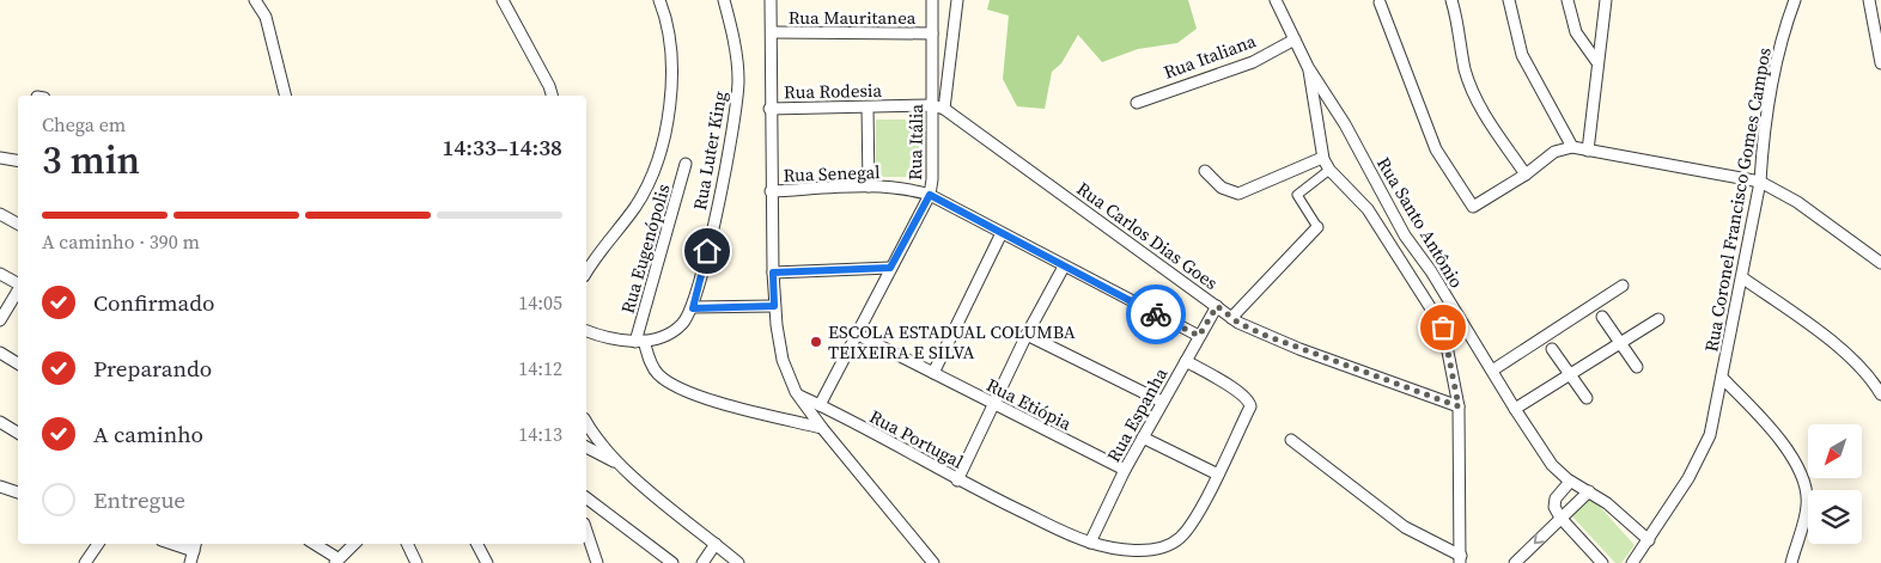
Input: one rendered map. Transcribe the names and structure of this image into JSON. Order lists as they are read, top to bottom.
{
  "streets": {
    "street": [
      "Rua Mauritanea",
      "Rua Italiana",
      "Rua Rodesia",
      "Rua Itália",
      "Rua Luter King",
      "Rua Senegal",
      "Rua Coronel Francisco Gomes Campos",
      "Rua Santo Antônio",
      "Rua Carlos Dias Goes",
      "Rua Eugenópolis",
      "Rua Etiópia",
      "Rua Espanha",
      "Rua Portugal"
    ]
  },
  "crossings": [
    ["Rua Mauritanea", "Rua Itália"],
    ["Rua Italiana", "Rua Santo Antônio"],
    ["Rua Rodesia", "Rua Itália"],
    ["Rua Rodesia", "Rua Carlos Dias Goes"],
    ["Rua Itália", "Rua Senegal"],
    ["Rua Itália", "Rua Carlos Dias Goes"],
    ["Rua Itália", "Rua Espanha"],
    ["Rua Luter King", "Rua Eugenópolis"],
    ["Rua Coronel Francisco Gomes Campos", "Rua Santo Antônio"],
    ["Rua Carlos Dias Goes", "Rua Espanha"],
    ["Rua Etiópia", "Rua Espanha"],
    ["Rua Espanha", "Rua Portugal"]
  ],
  "places": ["ESCOLA ESTADUAL COLUMBA TEIXEIRA E SILVA"],
  "north": "bottom left",
  "page": {
    "heading": ["3 min", "Chega em", "14:33–14:38"],
    "bar": "A caminho · 390 m",
    "list": [
      ["Confirmado", "14:05"],
      ["Preparando", "14:12"],
      ["A caminho", "14:13"],
      "Entregue"
    ]
  }
}
